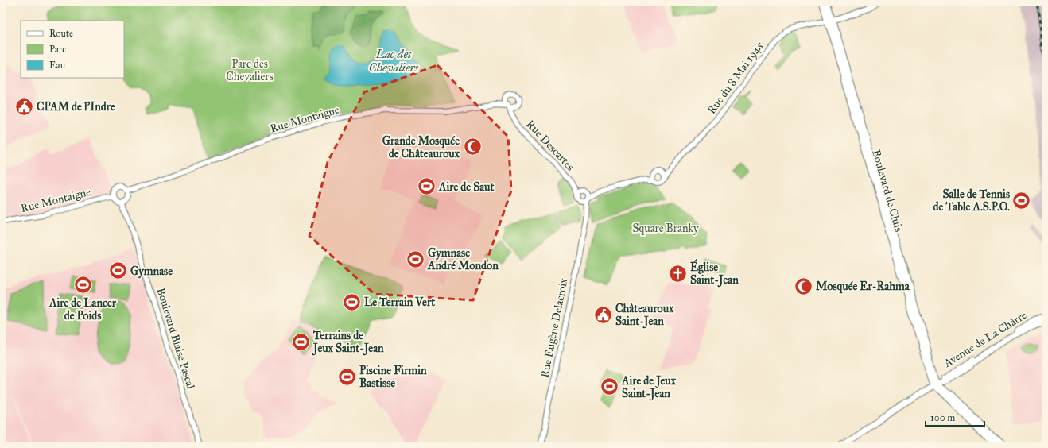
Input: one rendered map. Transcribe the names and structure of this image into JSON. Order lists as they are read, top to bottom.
{
  "streets": {
    "main road": ["Boulevard de Cluis", "Avenue de La Châtre"],
    "street": [
      "Rue du 8 Mai 1945",
      "Rue Montaigne",
      "Rue Descartes",
      "Rue Eugène Delacroix",
      "Boulevard Blaise Pascal"
    ]
  },
  "crossings": [
    ["Rue du 8 Mai 1945", "Boulevard de Cluis"],
    ["Rue Montaigne", "Rue Descartes"],
    ["Rue Montaigne", "Boulevard Blaise Pascal"],
    ["Rue Descartes", "Rue Eugène Delacroix"],
    ["Boulevard de Cluis", "Avenue de La Châtre"]
  ],
  "water": ["Lac des Chevaliers"],
  "parks": ["Parc des Chevaliers", "Square Branky"],
  "places": {
    "public building": ["CPAM de l'Indre", "Châteauroux Saint-Jean"],
    "mosque": ["Grande Mosquée de Châteauroux", "Mosquée Er-Rahma"],
    "sports": [
      "Aire de Saut",
      "Salle de Tennis de Table A.S.P.O.",
      "Gymnase André Mondon",
      "Gymnase",
      "Aire de Lancer de Poids",
      "Le Terrain Vert",
      "Terrains de Jeux Saint-Jean",
      "Piscine Firmin Bastisse",
      "Aire de Jeux Saint-Jean"
    ],
    "church": ["Église Saint-Jean"]
  },
  "legend": ["Route", "Parc", "Eau"],
  "scale_bar": "100 m"
}
